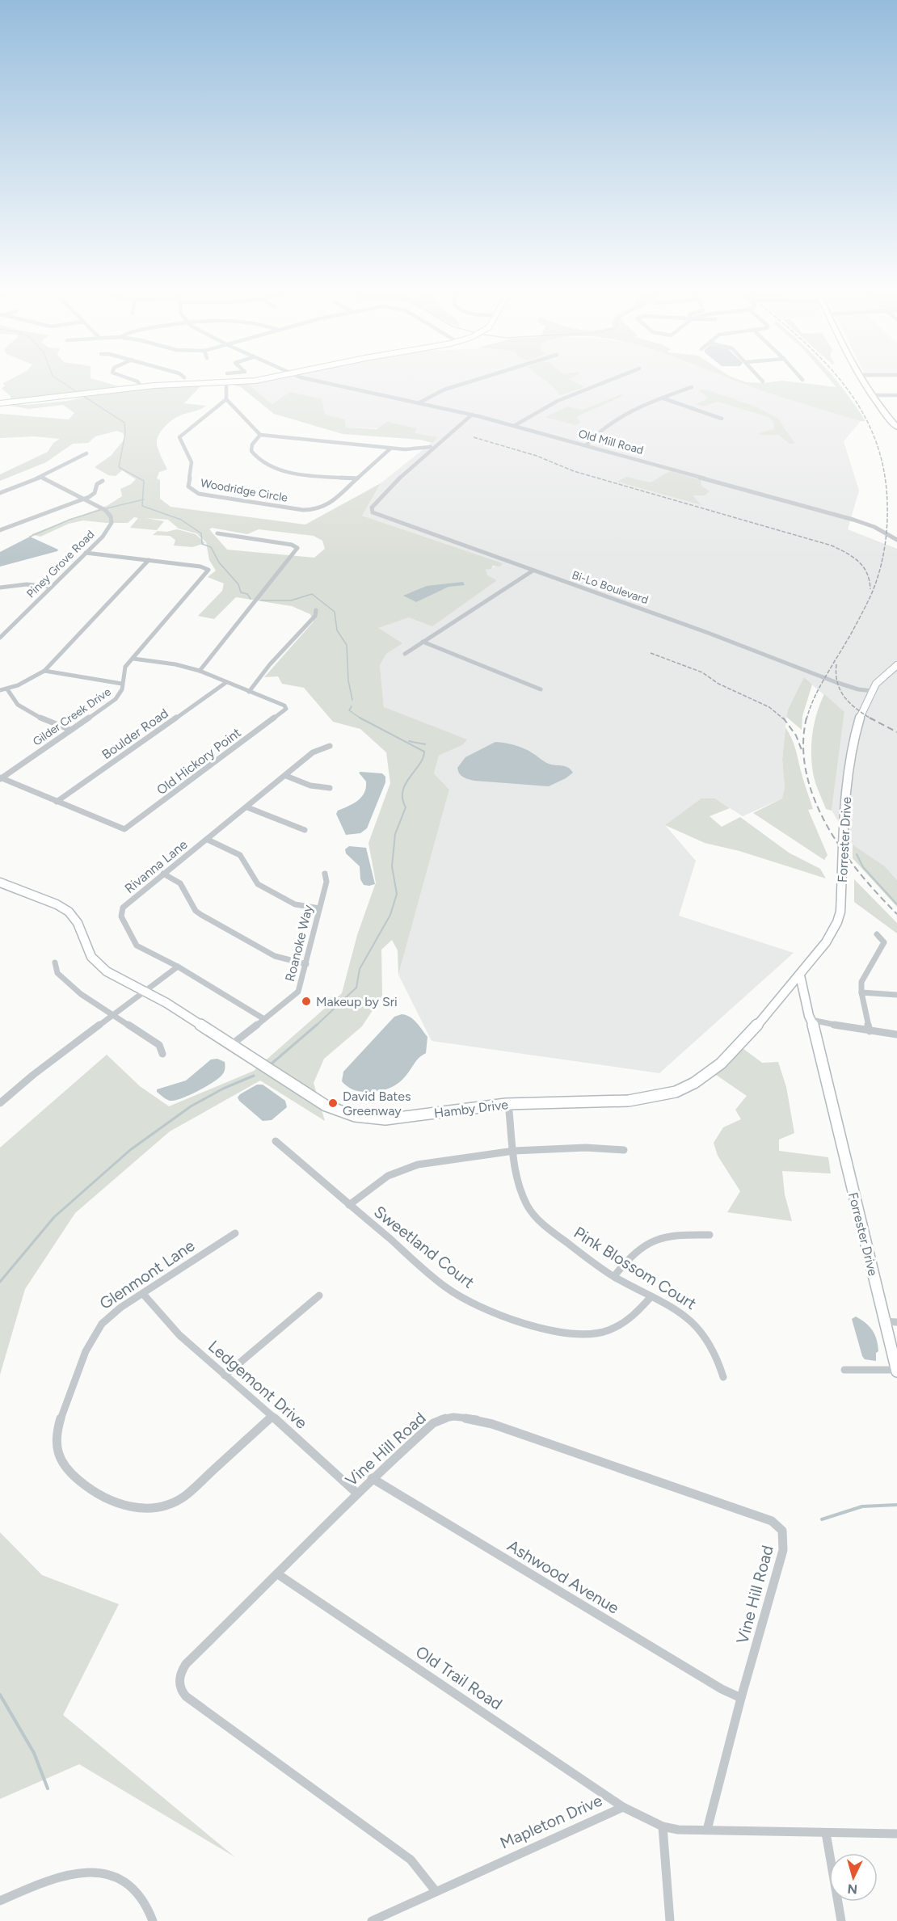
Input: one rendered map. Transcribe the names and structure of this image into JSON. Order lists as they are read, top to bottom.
{
  "streets": {
    "street": [
      "Old Mill Road",
      "Woodridge Circle",
      "Piney Grove Road",
      "Bi-Lo Boulevard",
      "Gilder Creek Drive",
      "Boulder Road",
      "Old Hickory Point",
      "Forrester Drive",
      "Rivanna Lane",
      "Roanoke Way",
      "Hamby Drive",
      "Sweetland Court",
      "Pink Blossom Court",
      "Glenmont Lane",
      "Ledgemont Drive",
      "Vine Hill Road",
      "Ashwood Avenue",
      "Old Trail Road",
      "Mapleton Drive"
    ]
  },
  "crossings": [
    ["Bi-Lo Boulevard", "Forrester Drive"],
    ["Boulder Road", "Old Hickory Point"],
    ["Forrester Drive", "Hamby Drive"],
    ["Rivanna Lane", "Roanoke Way"],
    ["Roanoke Way", "Hamby Drive"],
    ["Hamby Drive", "Pink Blossom Court"],
    ["Sweetland Court", "Pink Blossom Court"],
    ["Glenmont Lane", "Ledgemont Drive"],
    ["Ledgemont Drive", "Vine Hill Road"],
    ["Vine Hill Road", "Ashwood Avenue"],
    ["Vine Hill Road", "Old Trail Road"],
    ["Vine Hill Road", "Mapleton Drive"],
    ["Old Trail Road", "Mapleton Drive"]
  ],
  "places": ["Makeup by Sri", "David Bates Greenway"],
  "north": "bottom"
}
